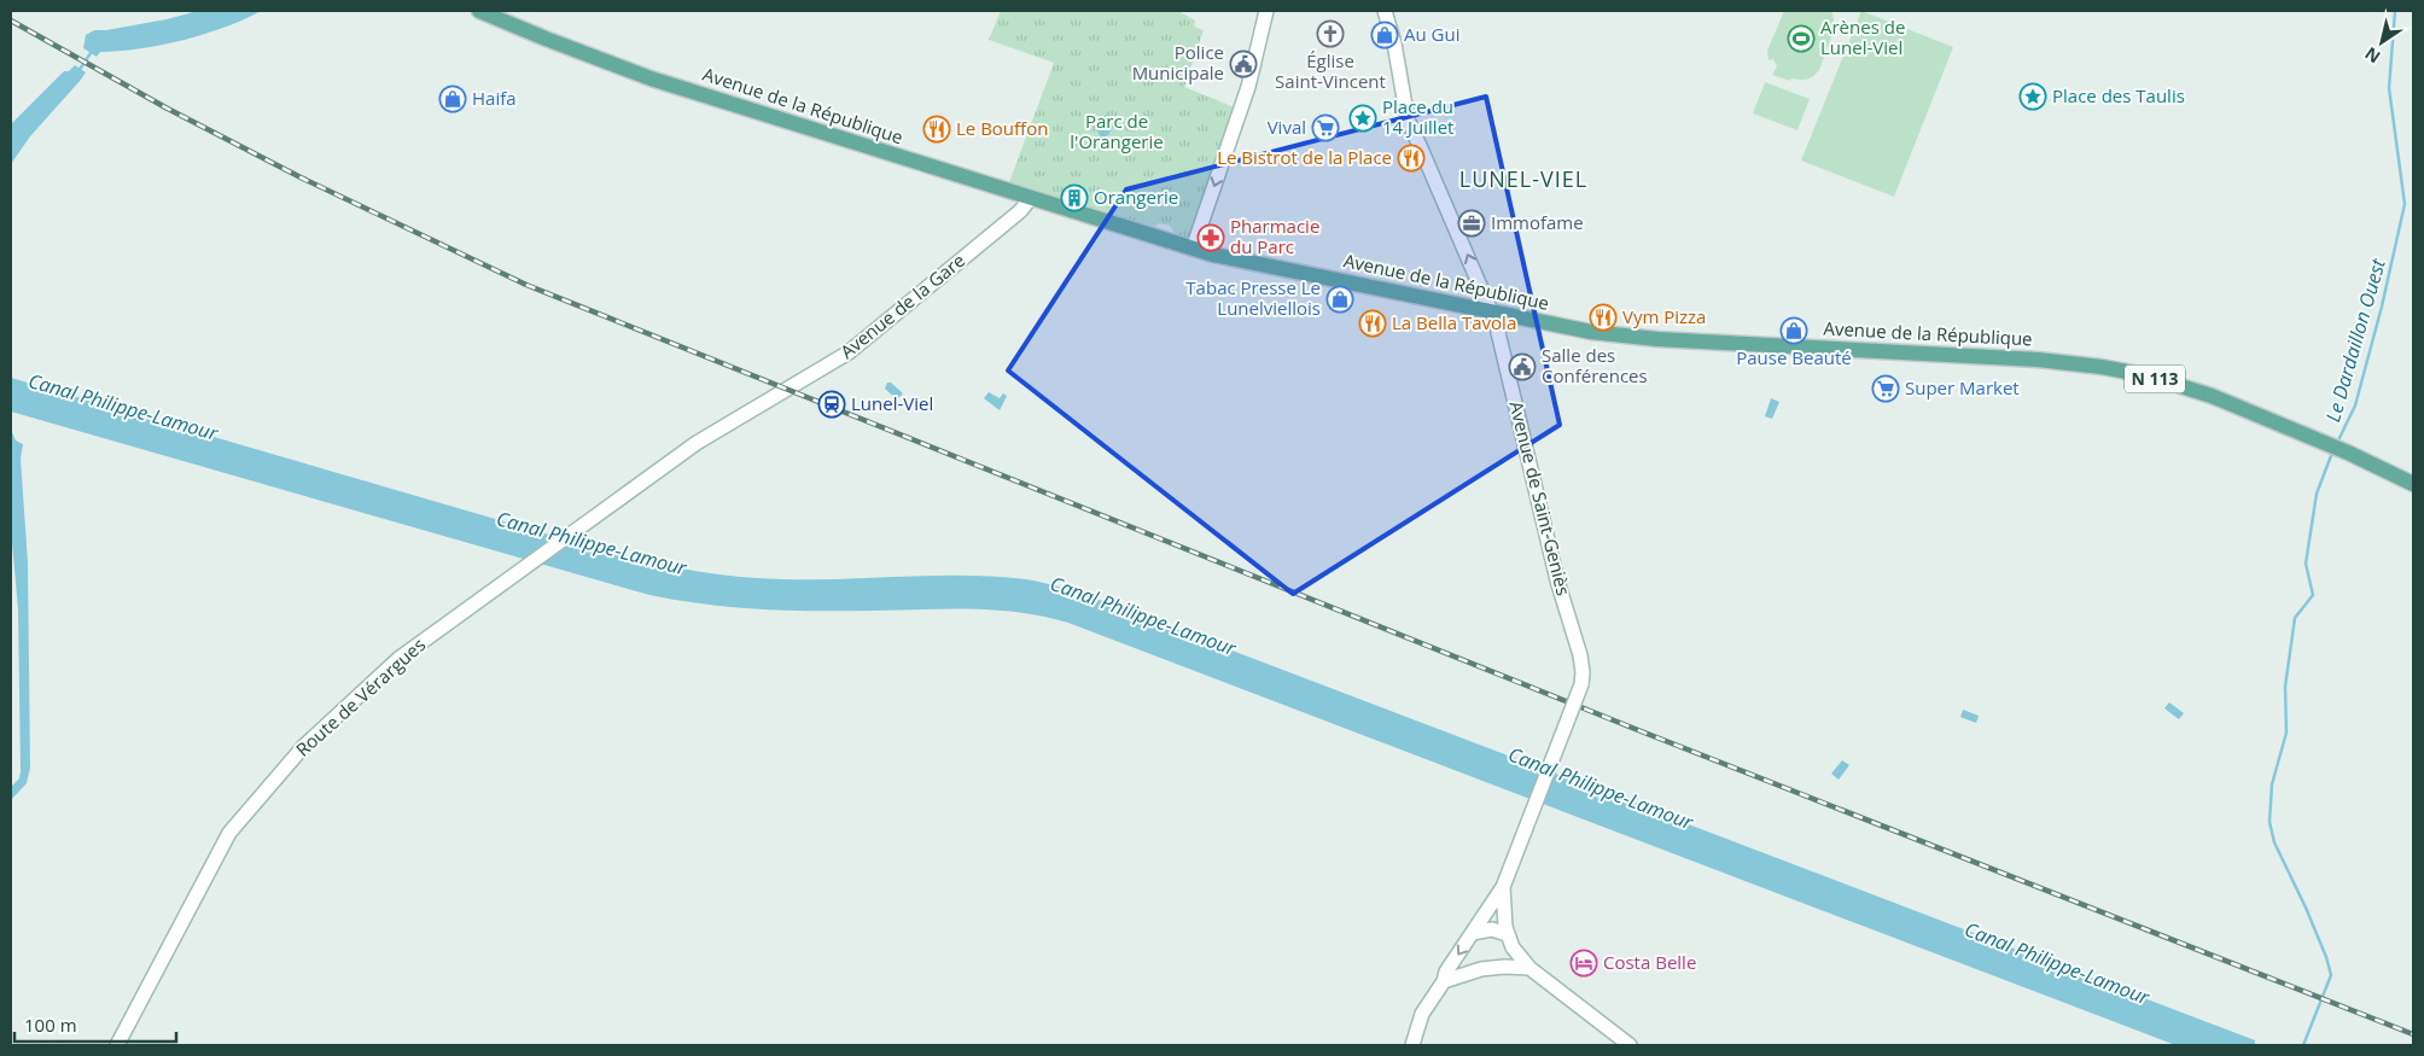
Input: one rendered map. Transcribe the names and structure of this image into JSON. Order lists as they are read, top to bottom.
{
  "streets": {
    "main road": ["Avenue de la République", "N 113"],
    "street": ["Avenue de la Gare", "Avenue de Saint-Geniès", "Route de Vérargues"]
  },
  "crossings": [
    ["Avenue de la République", "Avenue de la Gare"],
    ["Avenue de la République", "N 113"],
    ["Avenue de la République", "Avenue de Saint-Geniès"],
    ["Avenue de la Gare", "Route de Vérargues"]
  ],
  "districts": ["LUNEL-VIEL"],
  "water": ["Le Dardaillon Ouest", "Canal Philippe-Lamour"],
  "parks": ["Parc de l'Orangerie"],
  "places": {
    "church": ["Église Saint-Vincent"],
    "shop": [
      "Au Gui",
      "Haifa",
      "Tabac Presse Le Lunelviellois",
      "Pause Beauté"
    ],
    "sports": ["Arènes de Lunel-Viel"],
    "public building": ["Police Municipale", "Salle des Conférences"],
    "place": ["Place des Taulis", "Place du 14 Juillet"],
    "supermarket": ["Vival", "Super Market"],
    "restaurant": [
      "Le Bouffon",
      "Le Bistrot de la Place",
      "Vym Pizza",
      "La Bella Tavola"
    ],
    "building": ["Orangerie"],
    "office": ["Immofame"],
    "pharmacy": ["Pharmacie du Parc"],
    "station": ["Lunel-Viel"],
    "hotel": ["Costa Belle"]
  },
  "scale_bar": "100 m",
  "north": "bottom left"
}
